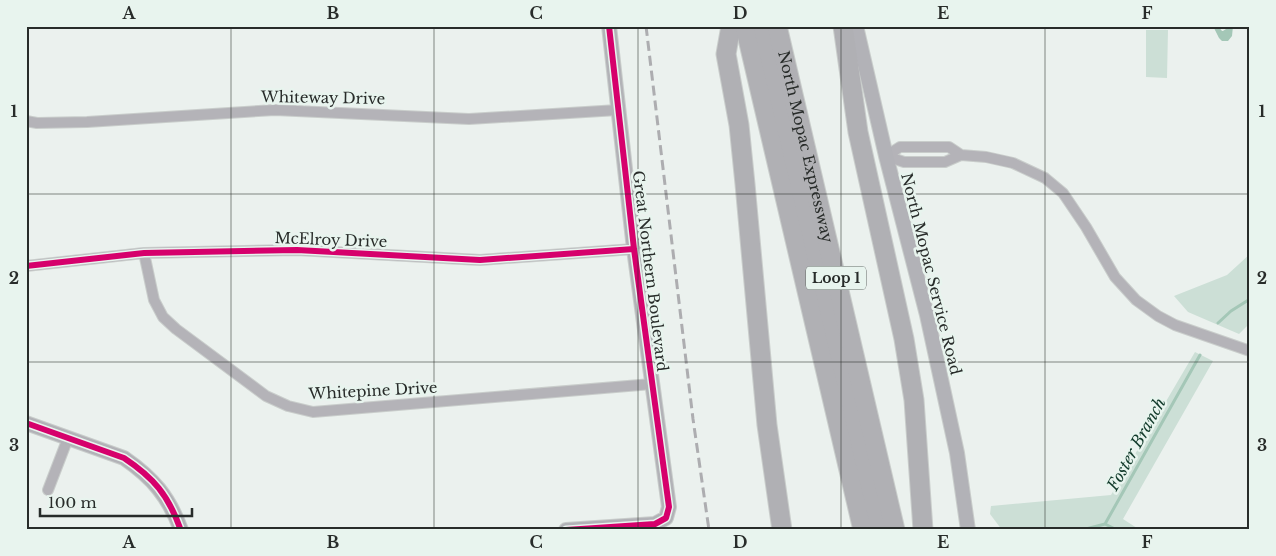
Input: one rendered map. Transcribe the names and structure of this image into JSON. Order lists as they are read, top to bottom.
{
  "streets": {
    "highway": ["North Mopac Expressway", "Loop 1"],
    "street": [
      "Whiteway Drive",
      "McElroy Drive",
      "Great Northern Boulevard",
      "North Mopac Service Road",
      "Whitepine Drive"
    ]
  },
  "crossings": [
    ["Whiteway Drive", "Great Northern Boulevard"],
    ["McElroy Drive", "Great Northern Boulevard"],
    ["McElroy Drive", "Whitepine Drive"],
    ["Great Northern Boulevard", "Whitepine Drive"]
  ],
  "water": ["Foster Branch"],
  "scale_bar": "100 m",
  "grid": {
    "columns": [
      "A",
      "B",
      "C",
      "D",
      "E",
      "F"
    ],
    "rows": ["1", "2", "3"]
  }
}
